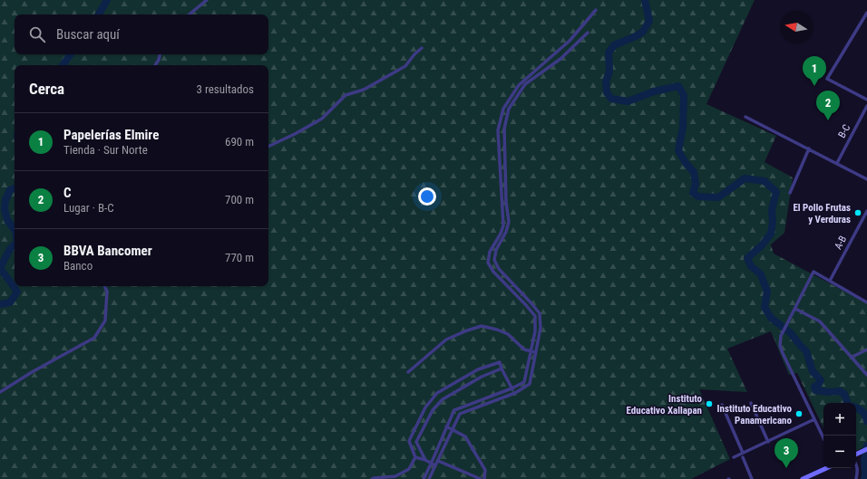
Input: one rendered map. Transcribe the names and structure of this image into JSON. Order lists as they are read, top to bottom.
{
  "streets": {
    "street": ["B-C", "A-B"]
  },
  "places": ["El Pollo Frutas y Verduras", "Instituto Educativo Xallapan", "Instituto Educativo Panamericano"],
  "north": "left",
  "page": {
    "search": "Buscar aquí",
    "pins": ["1", "2", "3"],
    "heading": ["Cerca", "3 resultados"],
    "list": [
      {
        "mark": "1",
        "name": "Papelerías Elmire",
        "note": "Tienda · Sur Norte",
        "value": "690 m"
      },
      {
        "mark": "2",
        "name": "C",
        "note": "Lugar · B-C",
        "value": "700 m"
      },
      {
        "mark": "3",
        "name": "BBVA Bancomer",
        "note": "Banco",
        "value": "770 m"
      }
    ],
    "map_buttons": ["+", "−"]
  }
}
